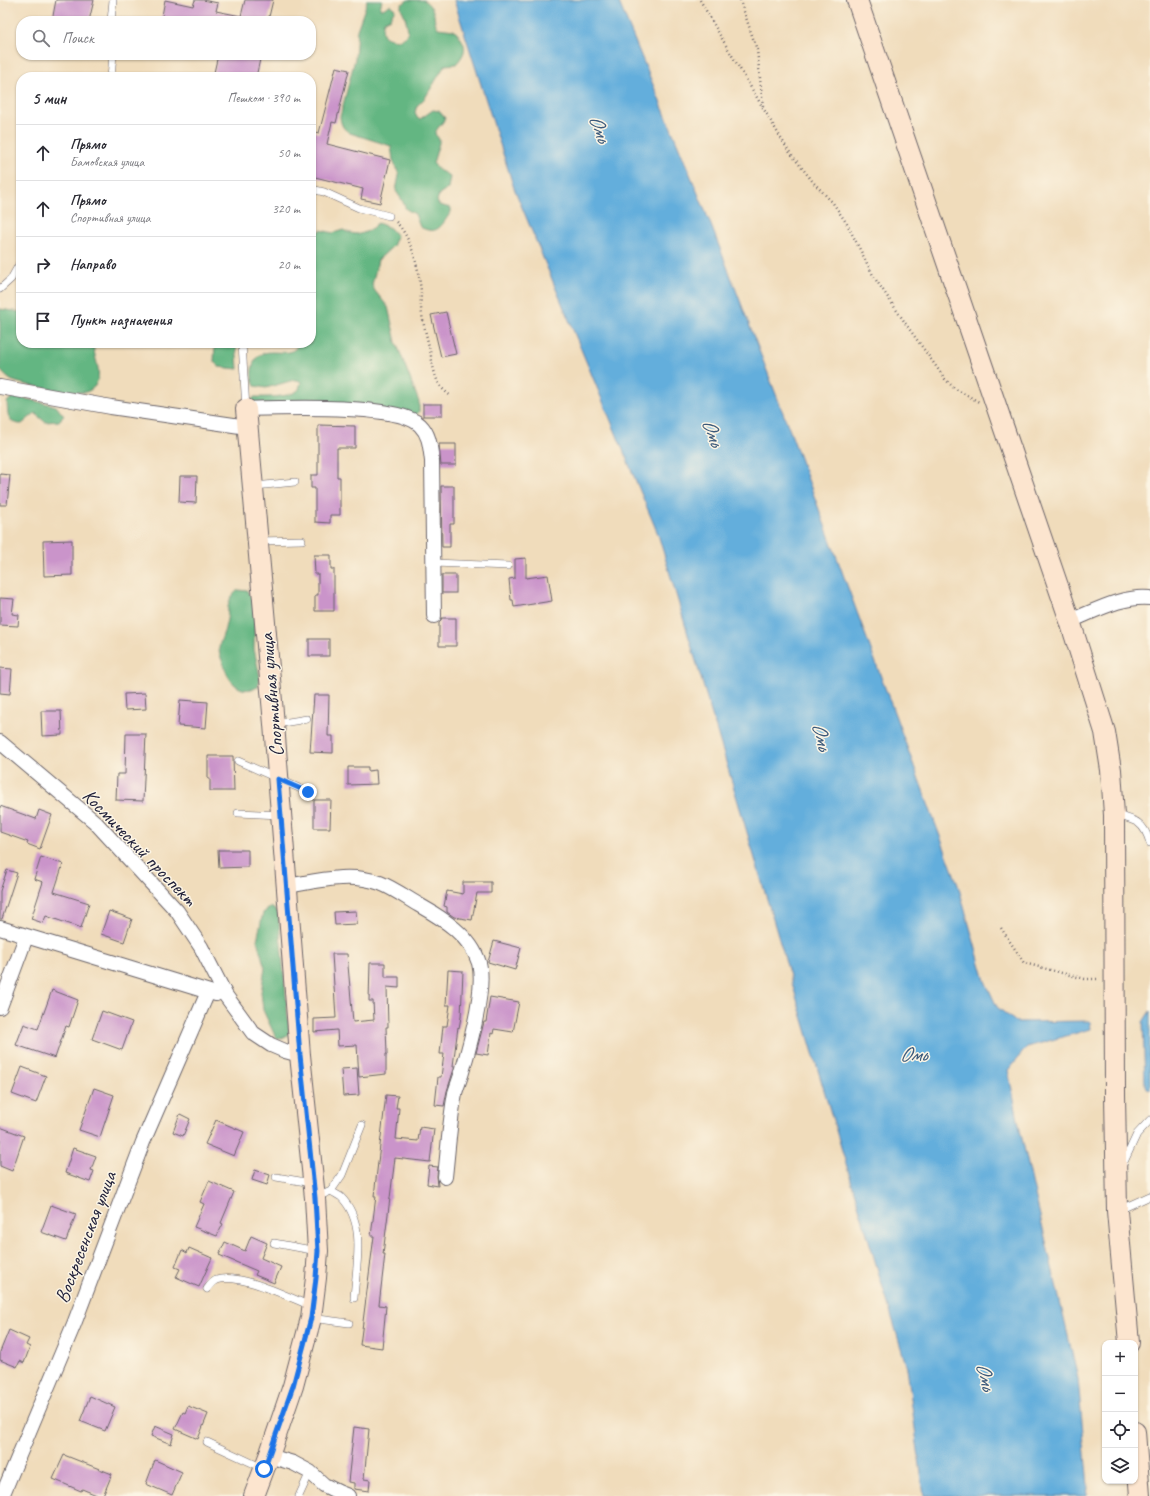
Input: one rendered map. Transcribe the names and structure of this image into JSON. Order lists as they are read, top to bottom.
{
  "streets": {
    "street": ["Спортивная улица", "Космический проспект", "Воскресенская улица"]
  },
  "crossings": [
    ["Спортивная улица", "Космический проспект"]
  ],
  "water": ["Омь"],
  "page": {
    "search": "Поиск",
    "heading": ["5 мин", "Пешком · 390 m"],
    "list": [
      ["Прямо", "Бамовская улица", "50 m"],
      ["Прямо", "Спортивная улица", "320 m"],
      ["Направо", "20 m"],
      "Пункт назначения"
    ],
    "map_buttons": ["+", "−"]
  }
}
